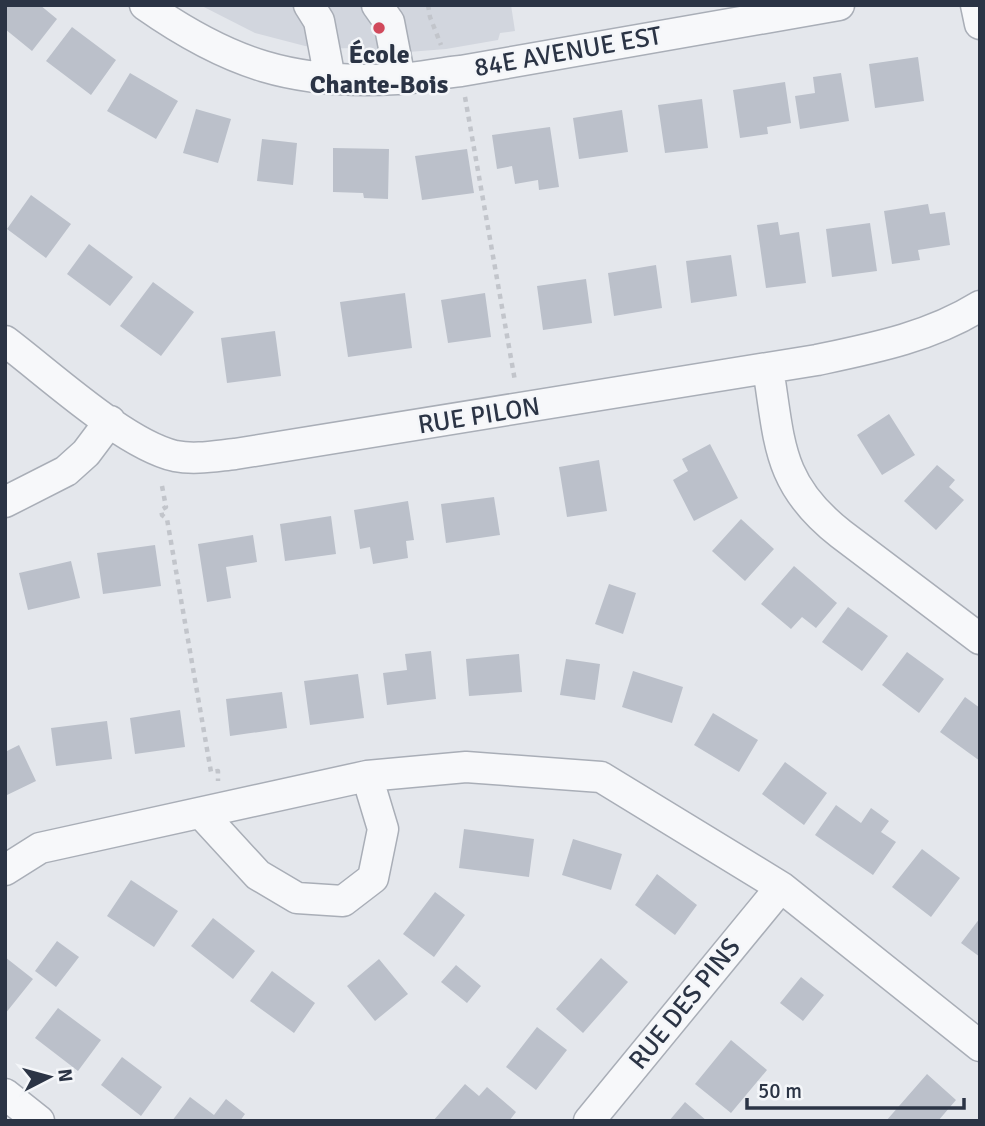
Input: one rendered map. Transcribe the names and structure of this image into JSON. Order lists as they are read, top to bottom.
{
  "streets": {
    "street": ["84E AVENUE EST", "RUE PILON", "RUE DES PINS"]
  },
  "places": ["École Chante-Bois"],
  "scale_bar": "50 m",
  "north": "right"
}
